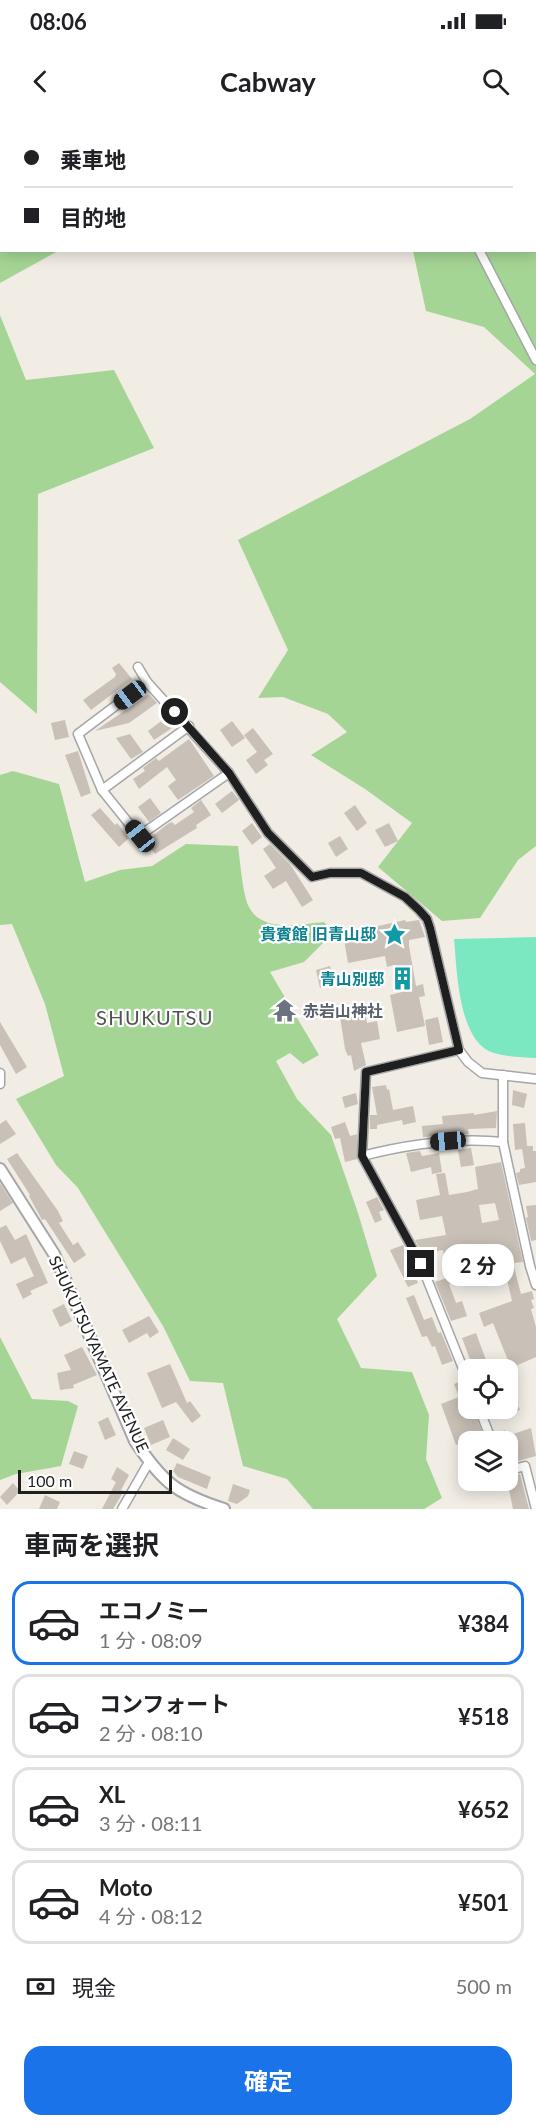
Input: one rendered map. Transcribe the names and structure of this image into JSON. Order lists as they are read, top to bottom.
{
  "streets": {
    "street": ["SHUKUTSUYAMATE AVENUE"]
  },
  "districts": ["SHUKUTSU"],
  "places": {
    "place": ["貴賓館 旧青山邸"],
    "building": ["青山別邸"],
    "temple": ["赤岩山神社"]
  },
  "scale_bar": "100 m",
  "page": {
    "status": "08:06",
    "header": "Cabway",
    "banner": ["乗車地", "目的地"],
    "bubble": "2 分",
    "scale": "100 m",
    "heading": "車両を選択",
    "list": [
      {
        "name": "エコノミー",
        "note": "1 分 · 08:09",
        "value": "¥384"
      },
      {
        "name": "コンフォート",
        "note": "2 分 · 08:10",
        "value": "¥518"
      },
      {
        "name": "XL",
        "note": "3 分 · 08:11",
        "value": "¥652"
      },
      {
        "name": "Moto",
        "note": "4 分 · 08:12",
        "value": "¥501"
      }
    ],
    "pay": ["現金", "500 m"],
    "buttons": "確定"
  }
}
